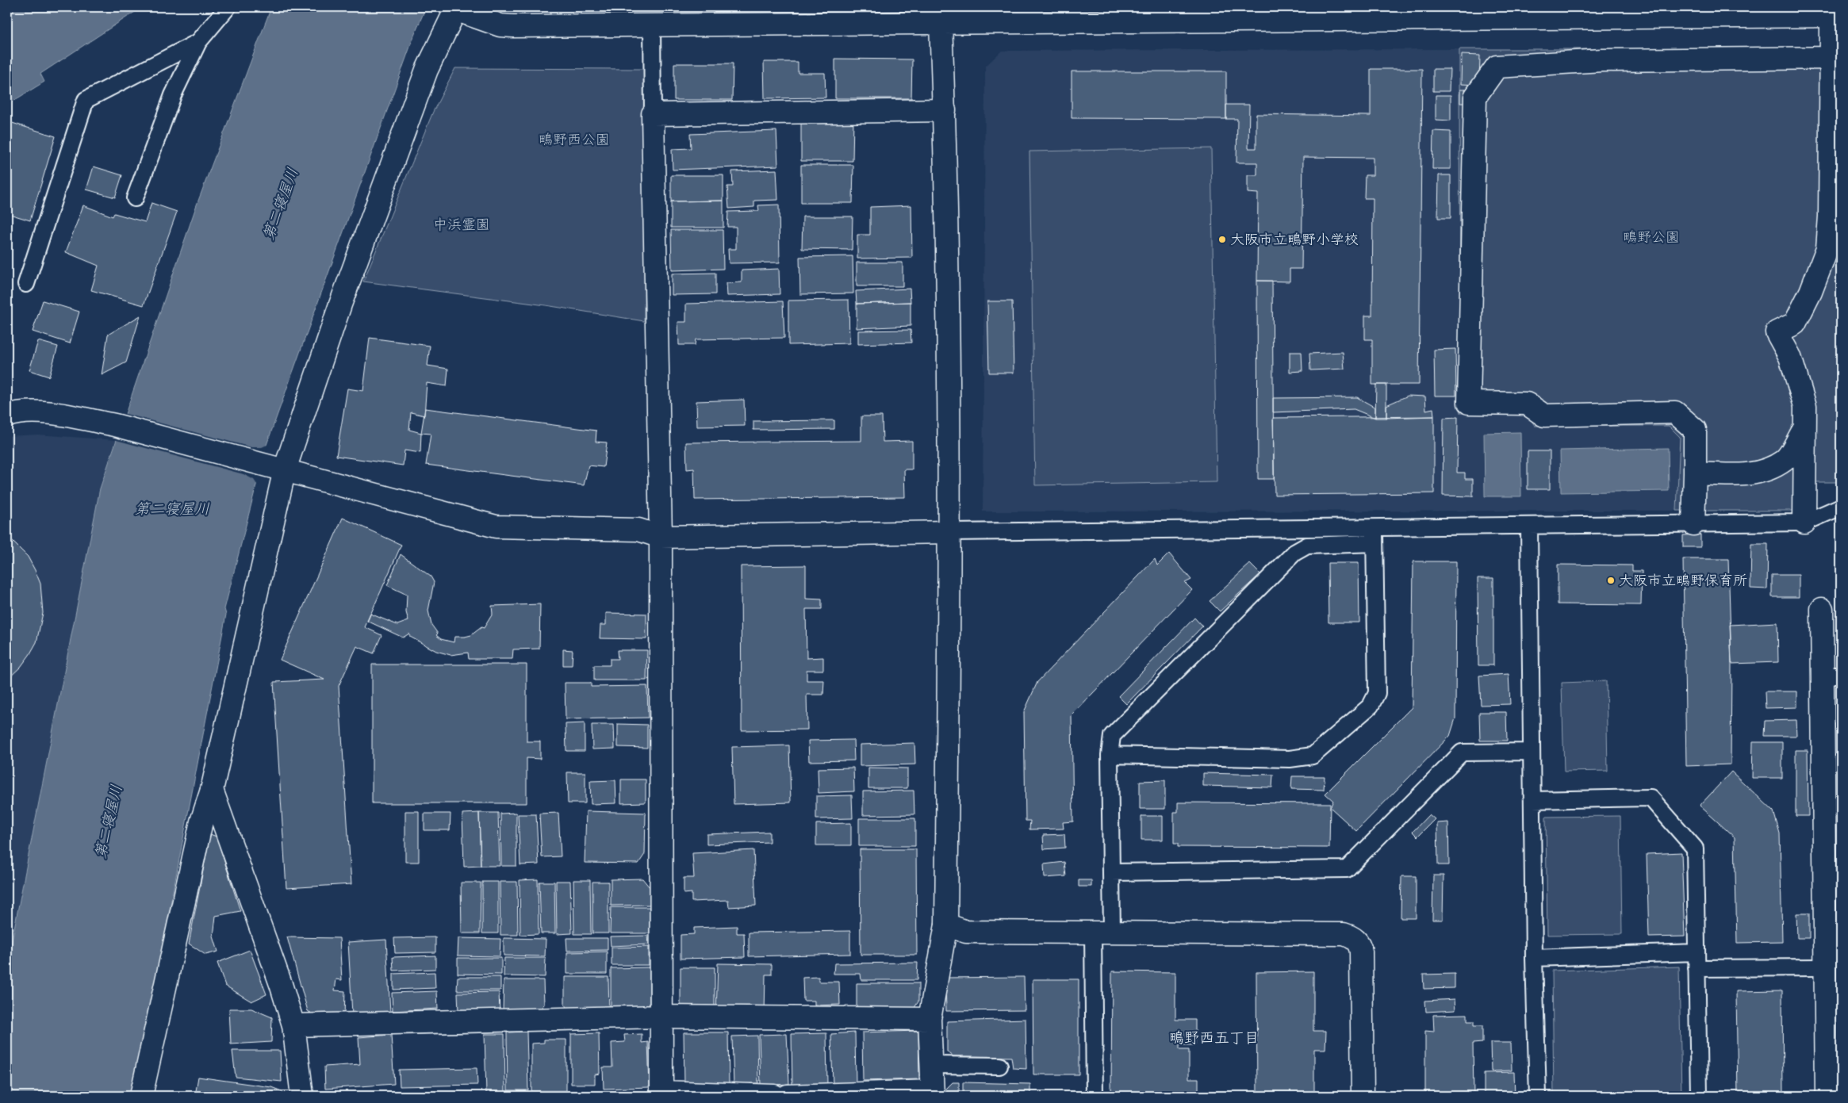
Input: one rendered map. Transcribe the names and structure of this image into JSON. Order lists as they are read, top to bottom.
{
  "districts": ["鴫野西五丁目"],
  "water": ["第二寝屋川"],
  "parks": ["鴫野西公園", "中浜霊園", "鴫野公園"],
  "places": ["大阪市立鴫野小学校", "大阪市立鴫野保育所"]
}
